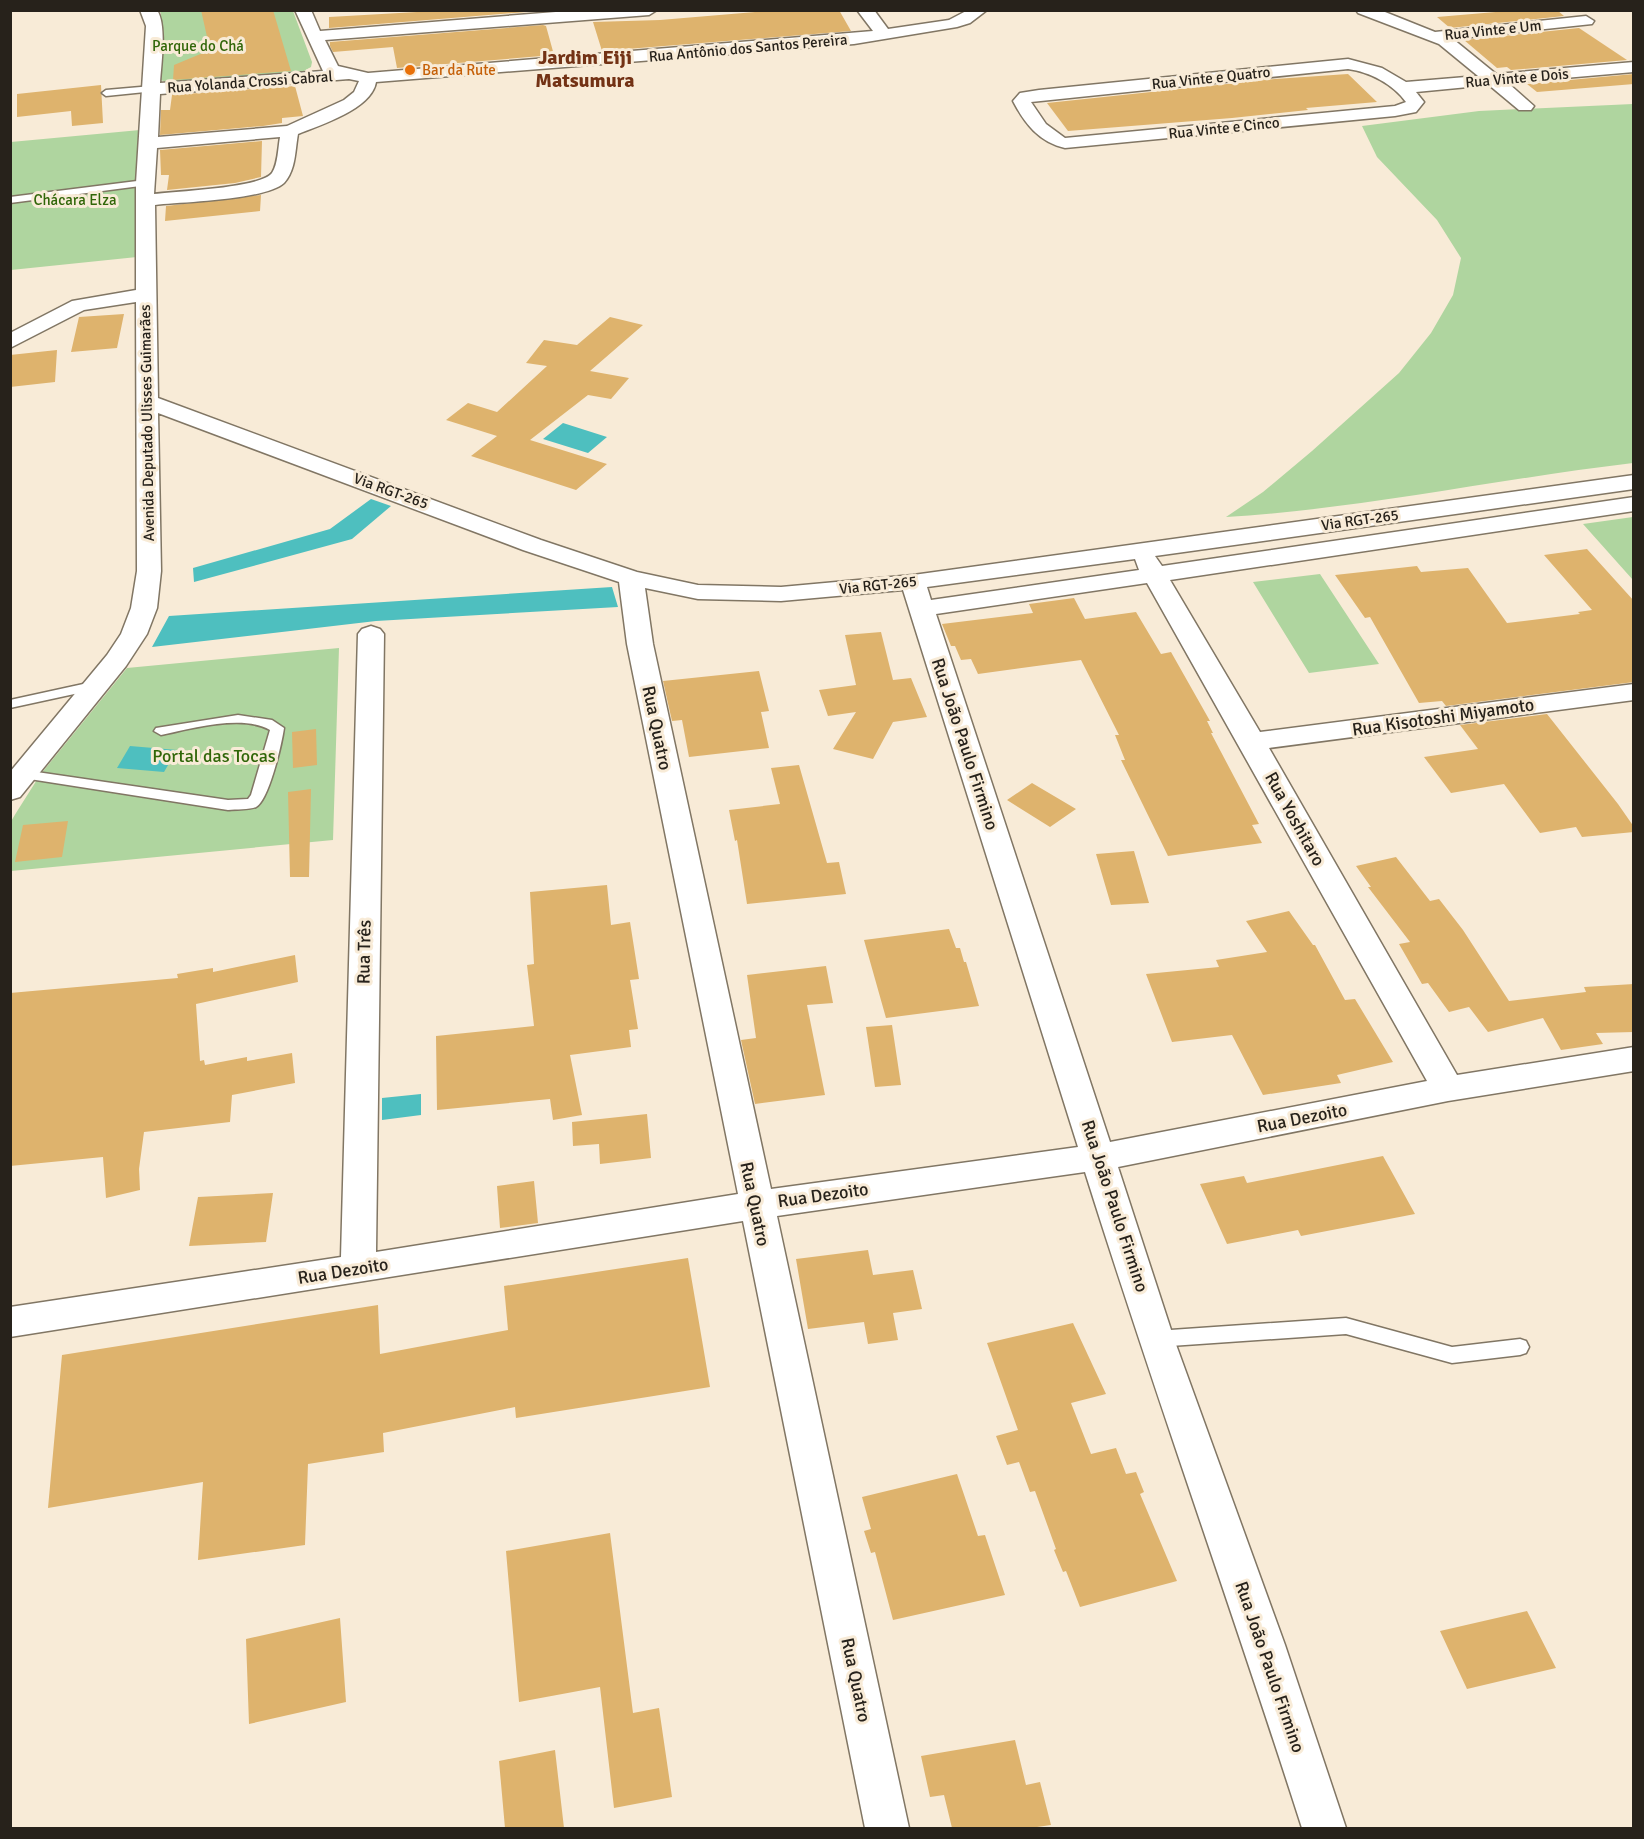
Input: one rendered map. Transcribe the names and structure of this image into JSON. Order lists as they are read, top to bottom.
{
  "streets": {
    "street": [
      "Rua Vinte e Um",
      "Rua Antônio dos Santos Pereira",
      "Rua Vinte e Quatro",
      "Rua Vinte e Dois",
      "Rua Yolanda Crossi Cabral",
      "Rua Vinte e Cinco",
      "Avenida Deputado Ulisses Guimarães",
      "Via RGT-265",
      "Rua Kisotoshi Miyamoto",
      "Rua Quatro",
      "Rua João Paulo Firmino",
      "Rua Yoshitaro",
      "Rua Três",
      "Rua Dezoito"
    ]
  },
  "crossings": [
    ["Rua Antônio dos Santos Pereira", "Rua Yolanda Crossi Cabral"],
    ["Rua Vinte e Quatro", "Rua Vinte e Dois"],
    ["Rua Vinte e Quatro", "Rua Vinte e Cinco"],
    ["Rua Vinte e Dois", "Rua Vinte e Cinco"],
    ["Rua Yolanda Crossi Cabral", "Avenida Deputado Ulisses Guimarães"],
    ["Avenida Deputado Ulisses Guimarães", "Via RGT-265"],
    ["Via RGT-265", "Rua Quatro"],
    ["Via RGT-265", "Rua João Paulo Firmino"],
    ["Via RGT-265", "Rua Yoshitaro"],
    ["Rua Kisotoshi Miyamoto", "Rua Yoshitaro"],
    ["Rua Quatro", "Rua Dezoito"],
    ["Rua João Paulo Firmino", "Rua Dezoito"],
    ["Rua Yoshitaro", "Rua Dezoito"],
    ["Rua Três", "Rua Dezoito"]
  ],
  "districts": ["Jardim Eiji Matsumura"],
  "parks": ["Parque do Chá", "Chácara Elza", "Portal das Tocas"],
  "places": ["Bar da Rute"]
}
